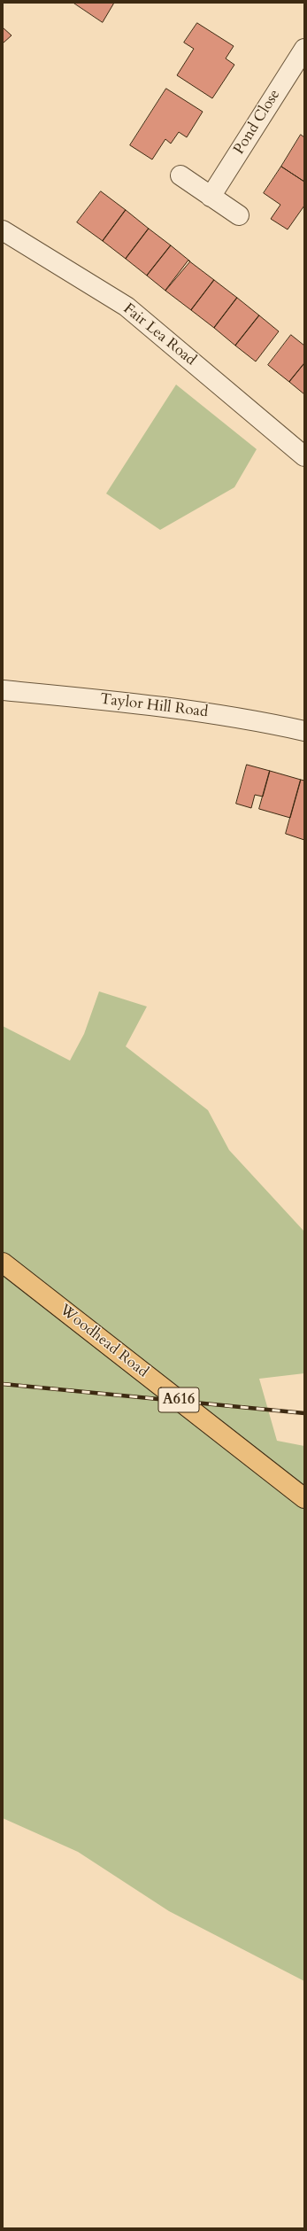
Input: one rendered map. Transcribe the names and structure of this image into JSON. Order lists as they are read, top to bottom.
{
  "streets": {
    "main road": ["Woodhead Road", "A616"],
    "street": ["Pond Close", "Fair Lea Road", "Taylor Hill Road"]
  }
}
